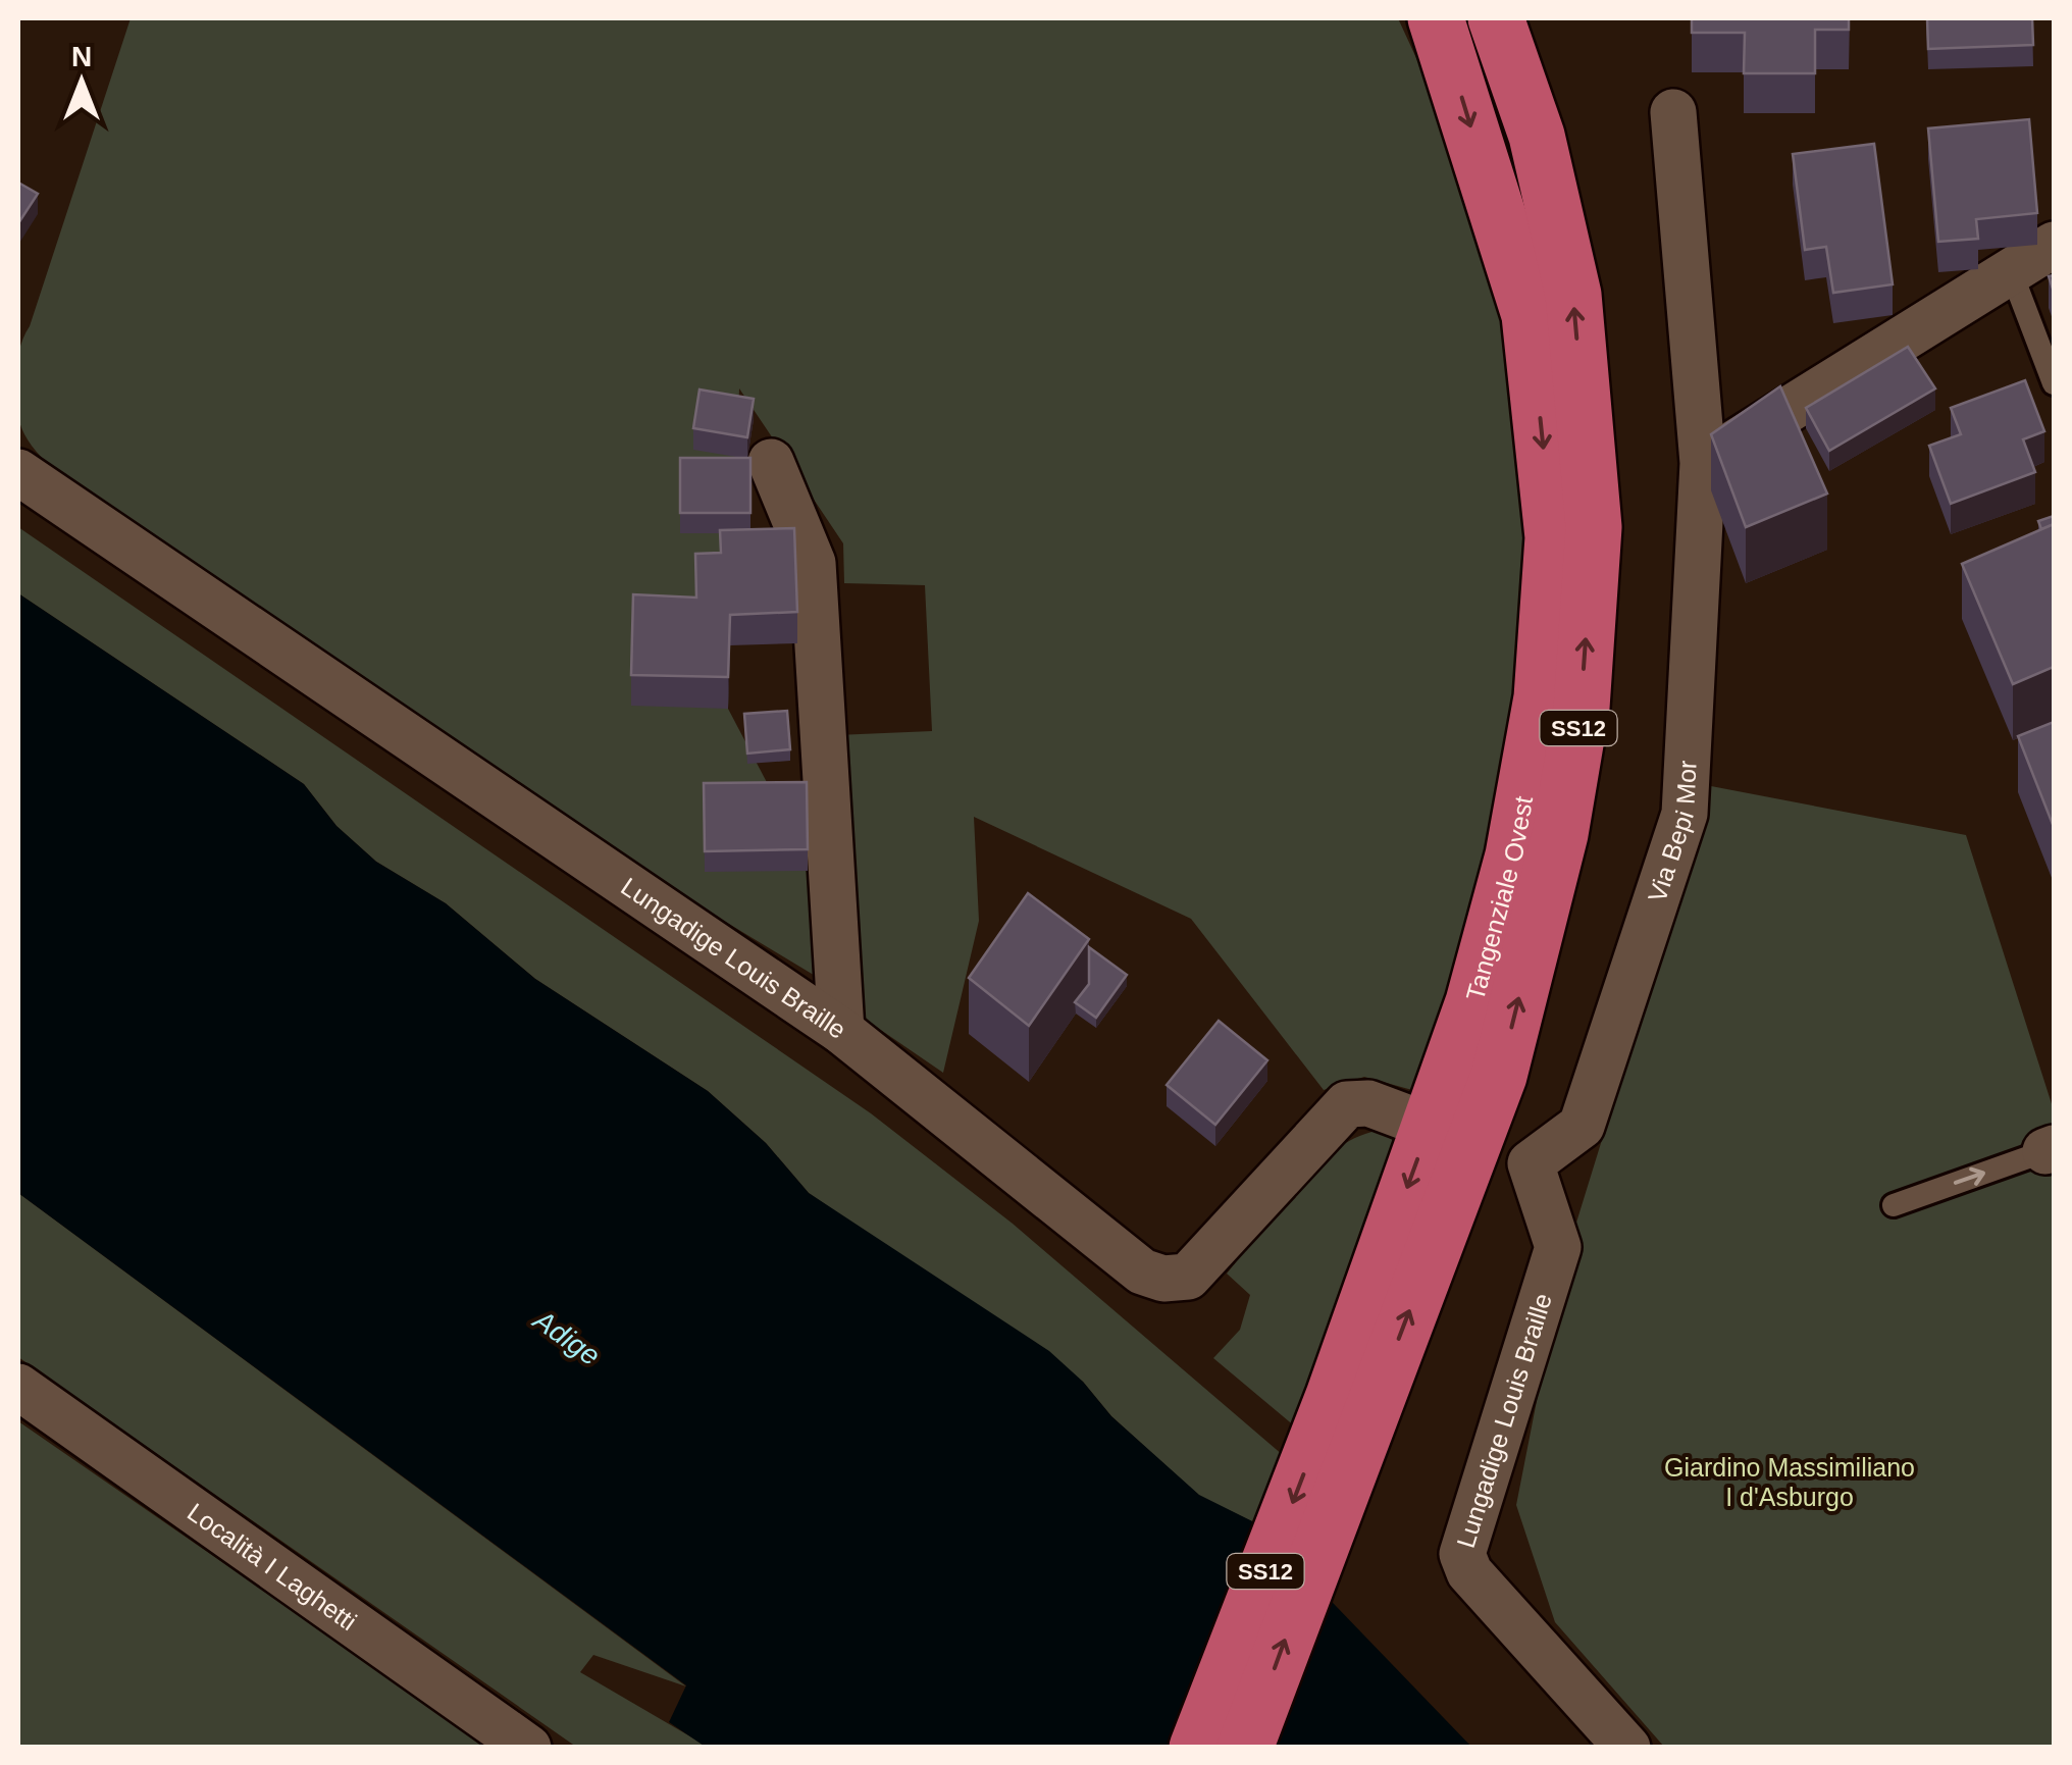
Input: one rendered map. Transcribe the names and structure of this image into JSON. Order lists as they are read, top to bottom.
{
  "streets": {
    "highway": ["SS12", "Tangenziale Ovest"],
    "street": ["Via Bepi Mor", "Lungadige Louis Braille", "Località I Laghetti"]
  },
  "crossings": [
    ["Via Bepi Mor", "Lungadige Louis Braille"]
  ],
  "water": ["Adige"],
  "parks": ["Giardino Massimiliano I d'Asburgo"],
  "north": "top"
}
